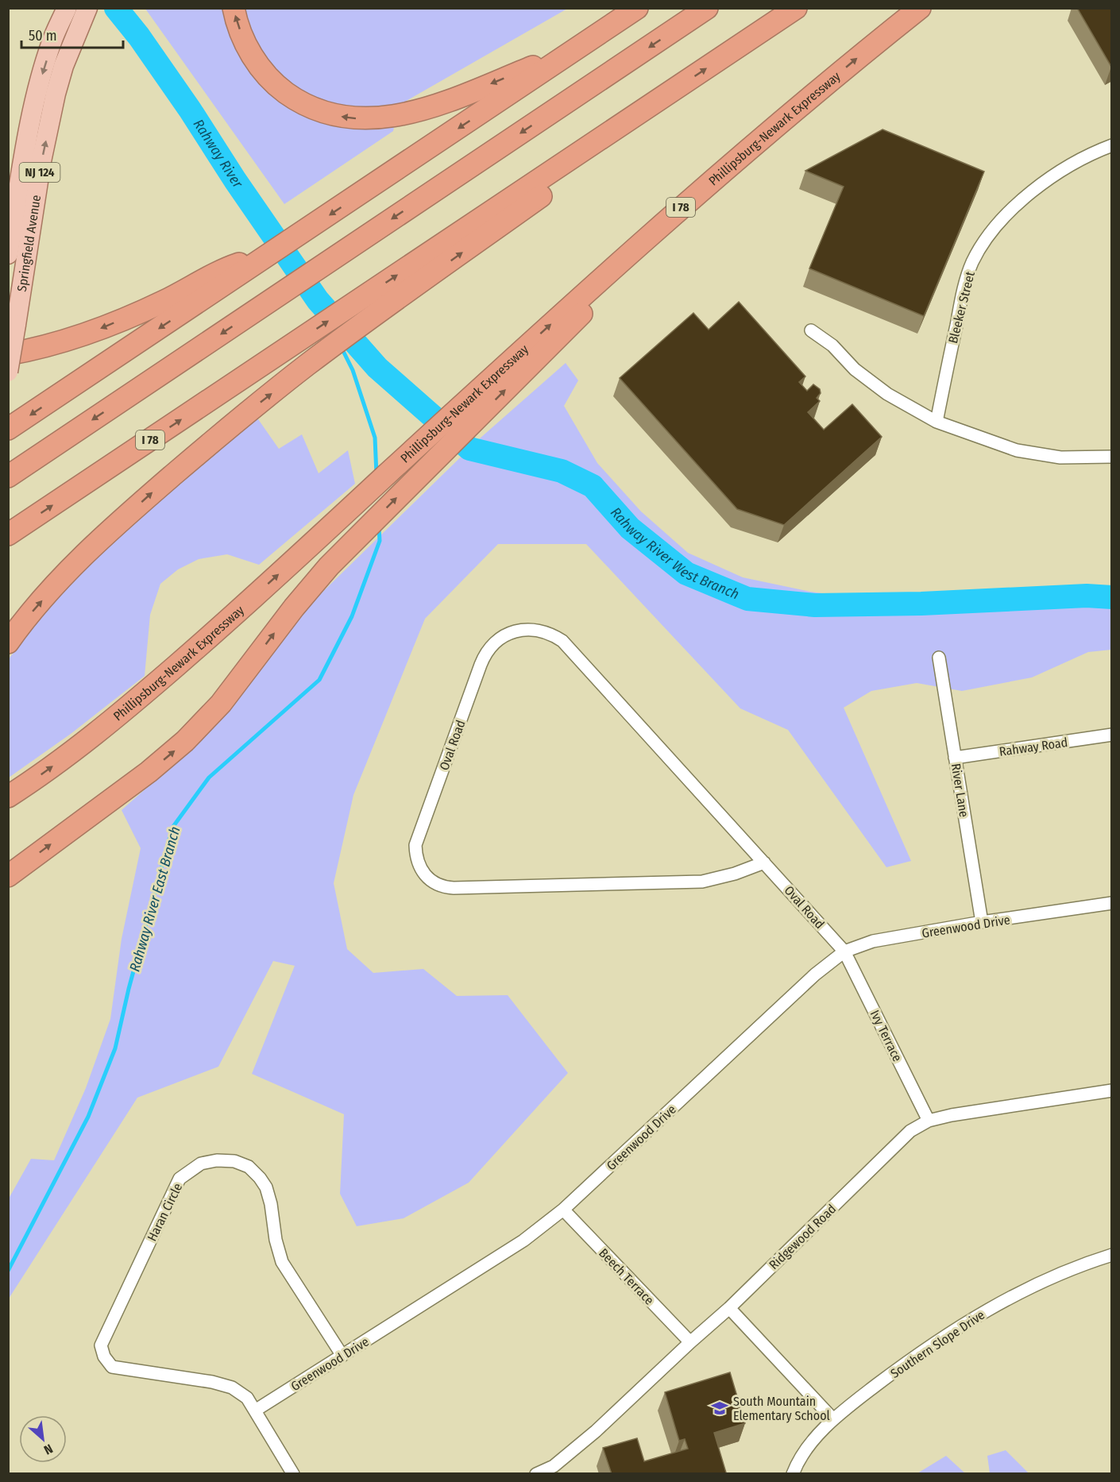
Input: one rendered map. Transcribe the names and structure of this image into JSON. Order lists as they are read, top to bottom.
{
  "streets": {
    "highway": ["Phillipsburg-Newark Expressway", "I 78"],
    "main road": ["NJ 124", "Springfield Avenue"],
    "street": [
      "Bleeker Street",
      "Oval Road",
      "Rahway Road",
      "River Lane",
      "Greenwood Drive",
      "Ivy Terrace",
      "Haran Circle",
      "Ridgewood Road",
      "Beech Terrace",
      "Southern Slope Drive"
    ]
  },
  "crossings": [
    ["Oval Road", "Greenwood Drive"],
    ["Oval Road", "Ivy Terrace"],
    ["Rahway Road", "River Lane"],
    ["River Lane", "Greenwood Drive"],
    ["Greenwood Drive", "Ivy Terrace"],
    ["Greenwood Drive", "Haran Circle"],
    ["Greenwood Drive", "Beech Terrace"],
    ["Ivy Terrace", "Ridgewood Road"],
    ["Ridgewood Road", "Beech Terrace"]
  ],
  "water": ["Rahway River", "Rahway River West Branch", "Rahway River East Branch"],
  "places": {
    "school or university": ["South Mountain Elementary School"]
  },
  "scale_bar": "50 m",
  "north": "bottom right"
}
